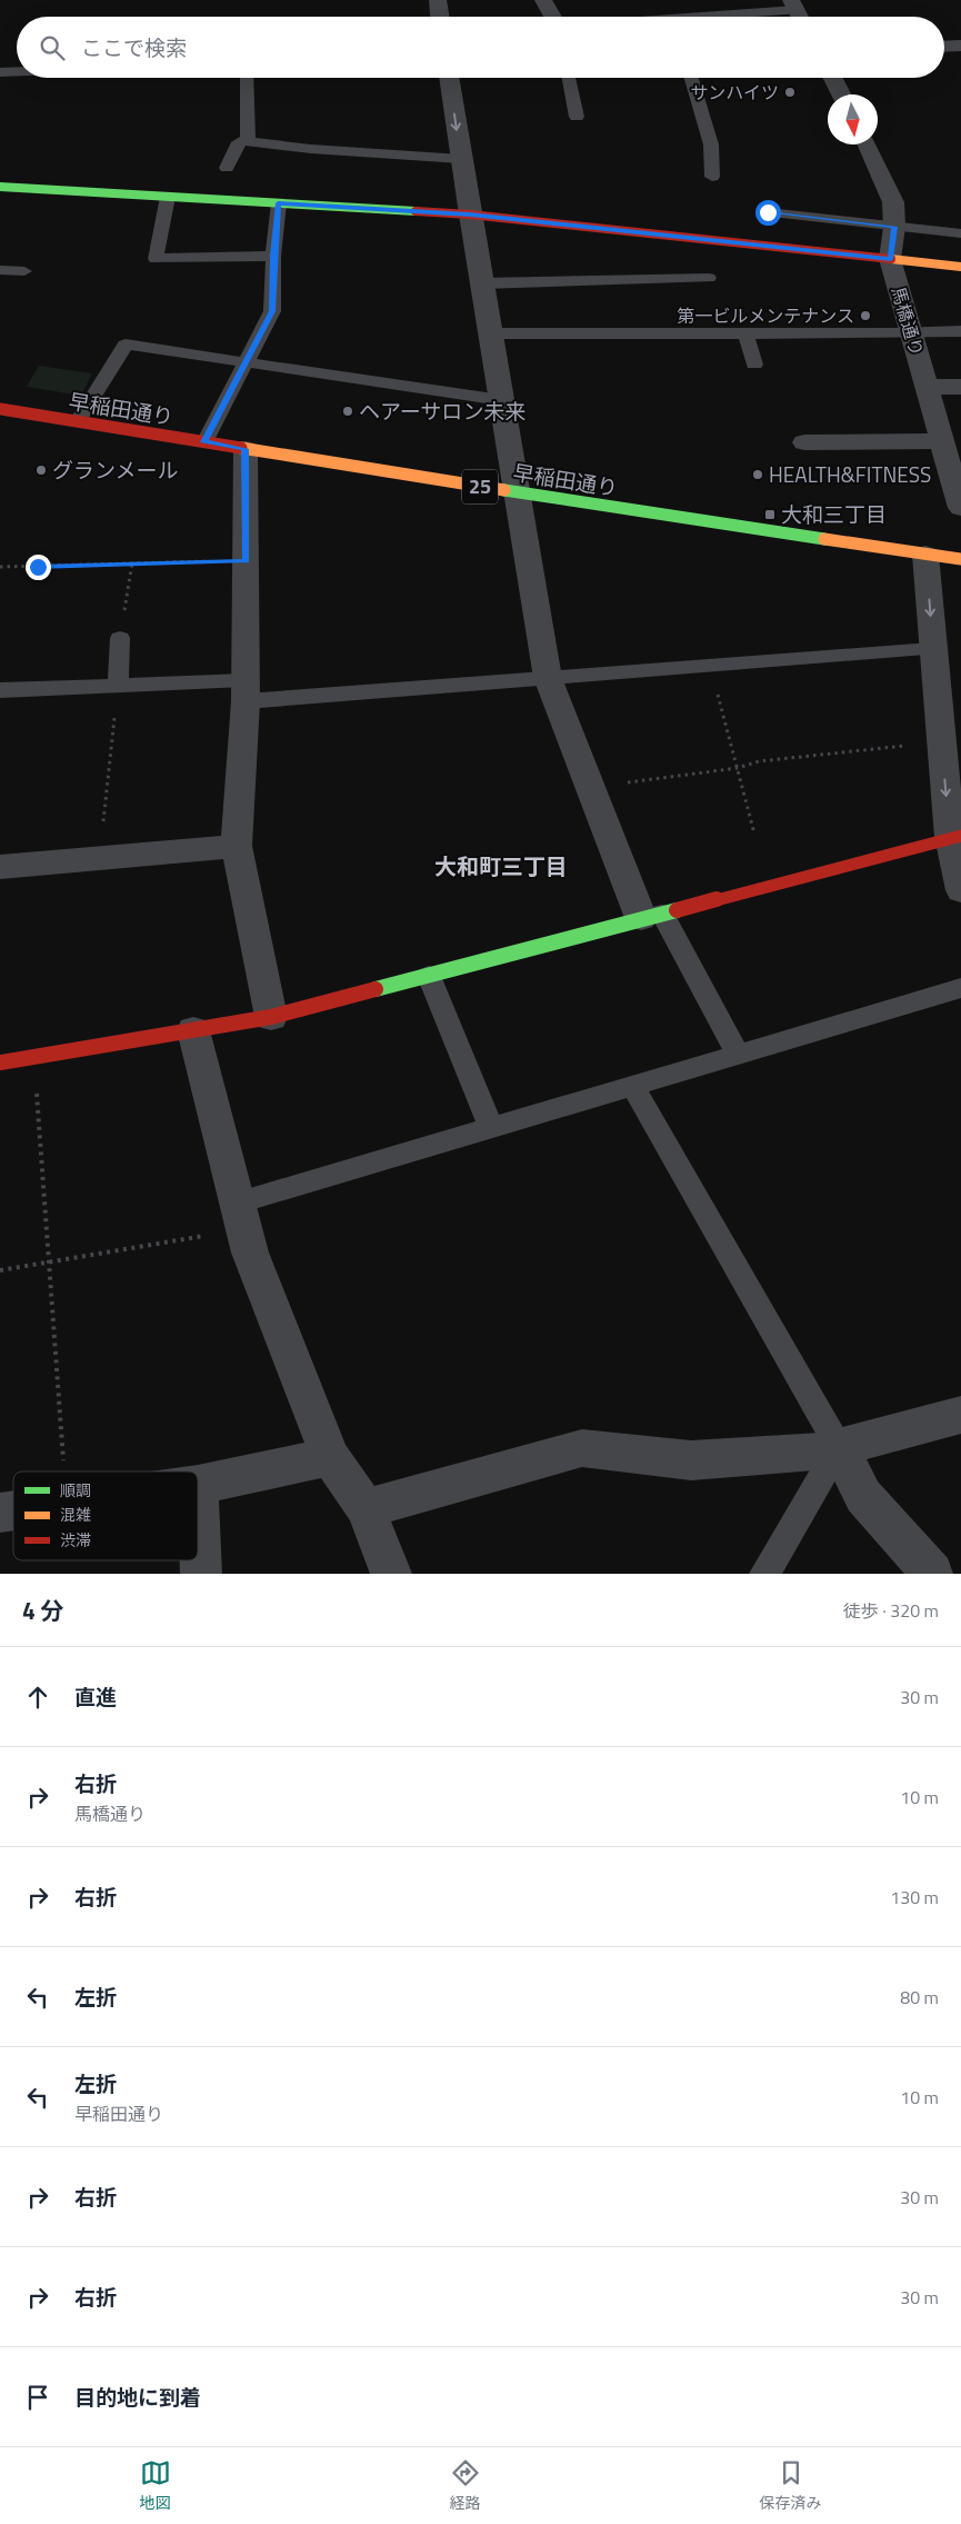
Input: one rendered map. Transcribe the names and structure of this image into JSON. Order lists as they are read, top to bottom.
{
  "streets": {
    "street": ["馬橋通り", "早稲田通り", "25"]
  },
  "districts": ["大和町三丁目"],
  "places": {
    "other": [
      "サンハイツ",
      "第一ビルメンテナンス",
      "ヘアーサロン未来",
      "グランメール",
      "HEALTH&FITNESS"
    ],
    "transit": ["大和三丁目"]
  },
  "legend": ["順調", "混雑", "渋滞"],
  "north": "bottom",
  "page": {
    "search": "ここで検索",
    "heading": ["4 分", "徒歩 · 320 m"],
    "list": [
      ["直進", "30 m"],
      ["右折", "馬橋通り", "10 m"],
      ["右折", "130 m"],
      ["左折", "80 m"],
      ["左折", "早稲田通り", "10 m"],
      ["右折", "30 m"],
      ["右折", "30 m"],
      "目的地に到着"
    ],
    "nav": ["地図", "経路", "保存済み"]
  }
}
